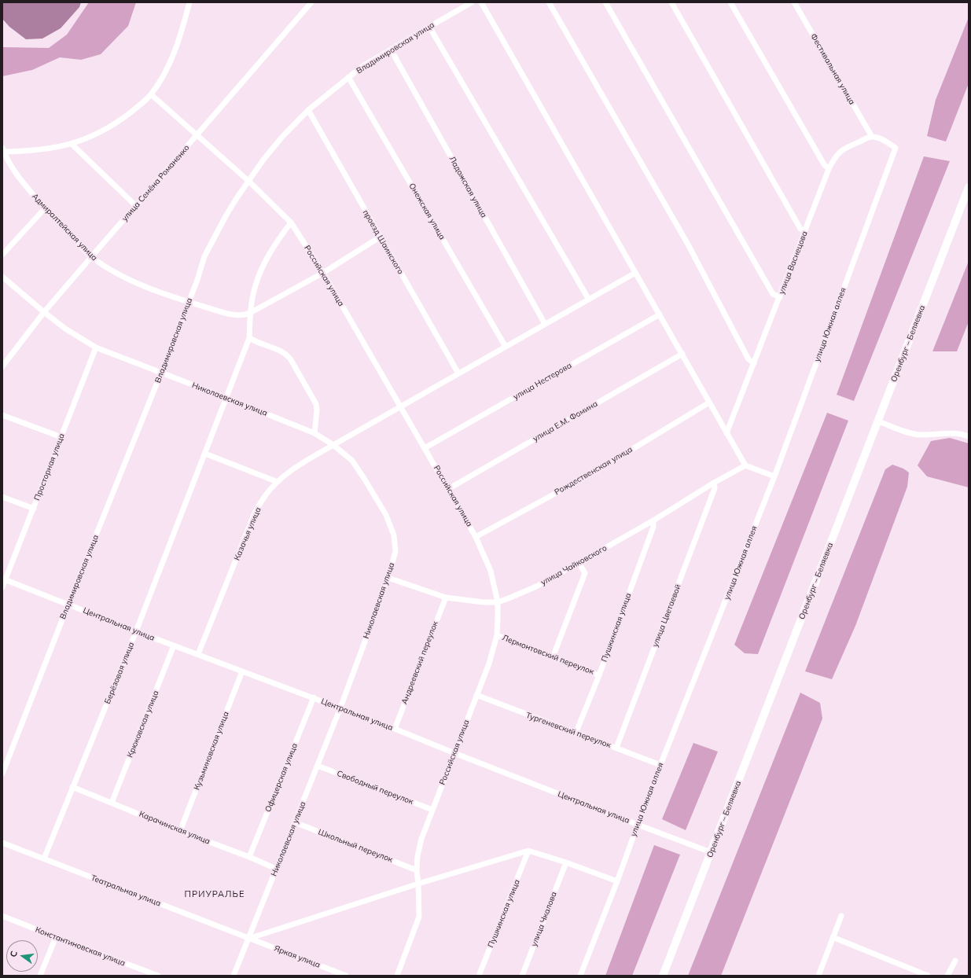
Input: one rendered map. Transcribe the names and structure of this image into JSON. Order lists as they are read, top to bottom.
{
  "streets": {
    "main road": ["Оренбург – Беляевка"],
    "street": [
      "Владимировская улица",
      "Фестивальная улица",
      "улица Семёна Романенко",
      "Ладожская улица",
      "Онежская улица",
      "Адмиралтейская улица",
      "проезд Шаинского",
      "улица Васнецова",
      "Российская улица",
      "улица Южная аллея",
      "улица Нестерова",
      "Николаевская улица",
      "улица Е.М. Фомина",
      "Просторная улица",
      "Рождественская улица",
      "Казачья улица",
      "улица Чайковского",
      "улица Цветаевой",
      "Центральная улица",
      "Пушкинская улица",
      "Лермонтовский переулок",
      "Андреевский переулок",
      "Берёзовая улица",
      "Крюковская улица",
      "Тургеневский переулок",
      "Кузьминовская улица",
      "Офицерская улица",
      "Свободный переулок",
      "Карачинская улица",
      "Школьный переулок",
      "Театральная улица",
      "улица Чкалова",
      "Константиновская улица",
      "Яркая улица"
    ]
  },
  "crossings": [
    ["Владимировская улица", "Ладожская улица"],
    ["Владимировская улица", "Онежская улица"],
    ["Владимировская улица", "Адмиралтейская улица"],
    ["Владимировская улица", "проезд Шаинского"],
    ["Владимировская улица", "Российская улица"],
    ["Владимировская улица", "Николаевская улица"],
    ["Владимировская улица", "Центральная улица"],
    ["Фестивальная улица", "улица Васнецова"],
    ["Фестивальная улица", "улица Южная аллея"],
    ["улица Семёна Романенко", "Адмиралтейская улица"],
    ["улица Семёна Романенко", "Российская улица"],
    ["улица Семёна Романенко", "Николаевская улица"],
    ["Адмиралтейская улица", "проезд Шаинского"],
    ["Адмиралтейская улица", "Российская улица"],
    ["Адмиралтейская улица", "Берёзовая улица"],
    ["улица Васнецова", "улица Южная аллея"],
    ["Российская улица", "улица Нестерова"],
    ["Российская улица", "улица Е.М. Фомина"],
    ["Российская улица", "Рождественская улица"],
    ["Российская улица", "Казачья улица"],
    ["Российская улица", "улица Чайковского"],
    ["Российская улица", "Центральная улица"],
    ["Российская улица", "Лермонтовский переулок"],
    ["Российская улица", "Берёзовая улица"],
    ["Российская улица", "Тургеневский переулок"],
    ["Российская улица", "Свободный переулок"],
    ["Российская улица", "Школьный переулок"],
    ["улица Южная аллея", "Центральная улица"],
    ["улица Южная аллея", "Тургеневский переулок"],
    ["Оренбург – Беляевка", "Центральная улица"],
    ["Николаевская улица", "Просторная улица"],
    ["Николаевская улица", "Казачья улица"],
    ["Николаевская улица", "улица Чайковского"],
    ["Николаевская улица", "Центральная улица"],
    ["Николаевская улица", "Берёзовая улица"],
    ["Николаевская улица", "Свободный переулок"],
    ["Николаевская улица", "Карачинская улица"],
    ["Николаевская улица", "Школьный переулок"],
    ["Николаевская улица", "Театральная улица"],
    ["Николаевская улица", "Яркая улица"],
    ["Просторная улица", "Центральная улица"],
    ["Казачья улица", "Центральная улица"],
    ["улица Чайковского", "улица Цветаевой"],
    ["улица Чайковского", "Пушкинская улица"],
    ["улица Чайковского", "Андреевский переулок"],
    ["улица Цветаевой", "Тургеневский переулок"],
    ["Центральная улица", "Андреевский переулок"],
    ["Центральная улица", "Берёзовая улица"],
    ["Центральная улица", "Крюковская улица"],
    ["Центральная улица", "Кузьминовская улица"],
    ["Центральная улица", "Офицерская улица"],
    ["Пушкинская улица", "Лермонтовский переулок"],
    ["Пушкинская улица", "Тургеневский переулок"],
    ["Берёзовая улица", "Карачинская улица"],
    ["Берёзовая улица", "Театральная улица"],
    ["Крюковская улица", "Карачинская улица"],
    ["Кузьминовская улица", "Карачинская улица"],
    ["Офицерская улица", "Карачинская улица"],
    ["Театральная улица", "Яркая улица"]
  ],
  "districts": ["ПРИУРАЛЬЕ"],
  "north": "left"
}
